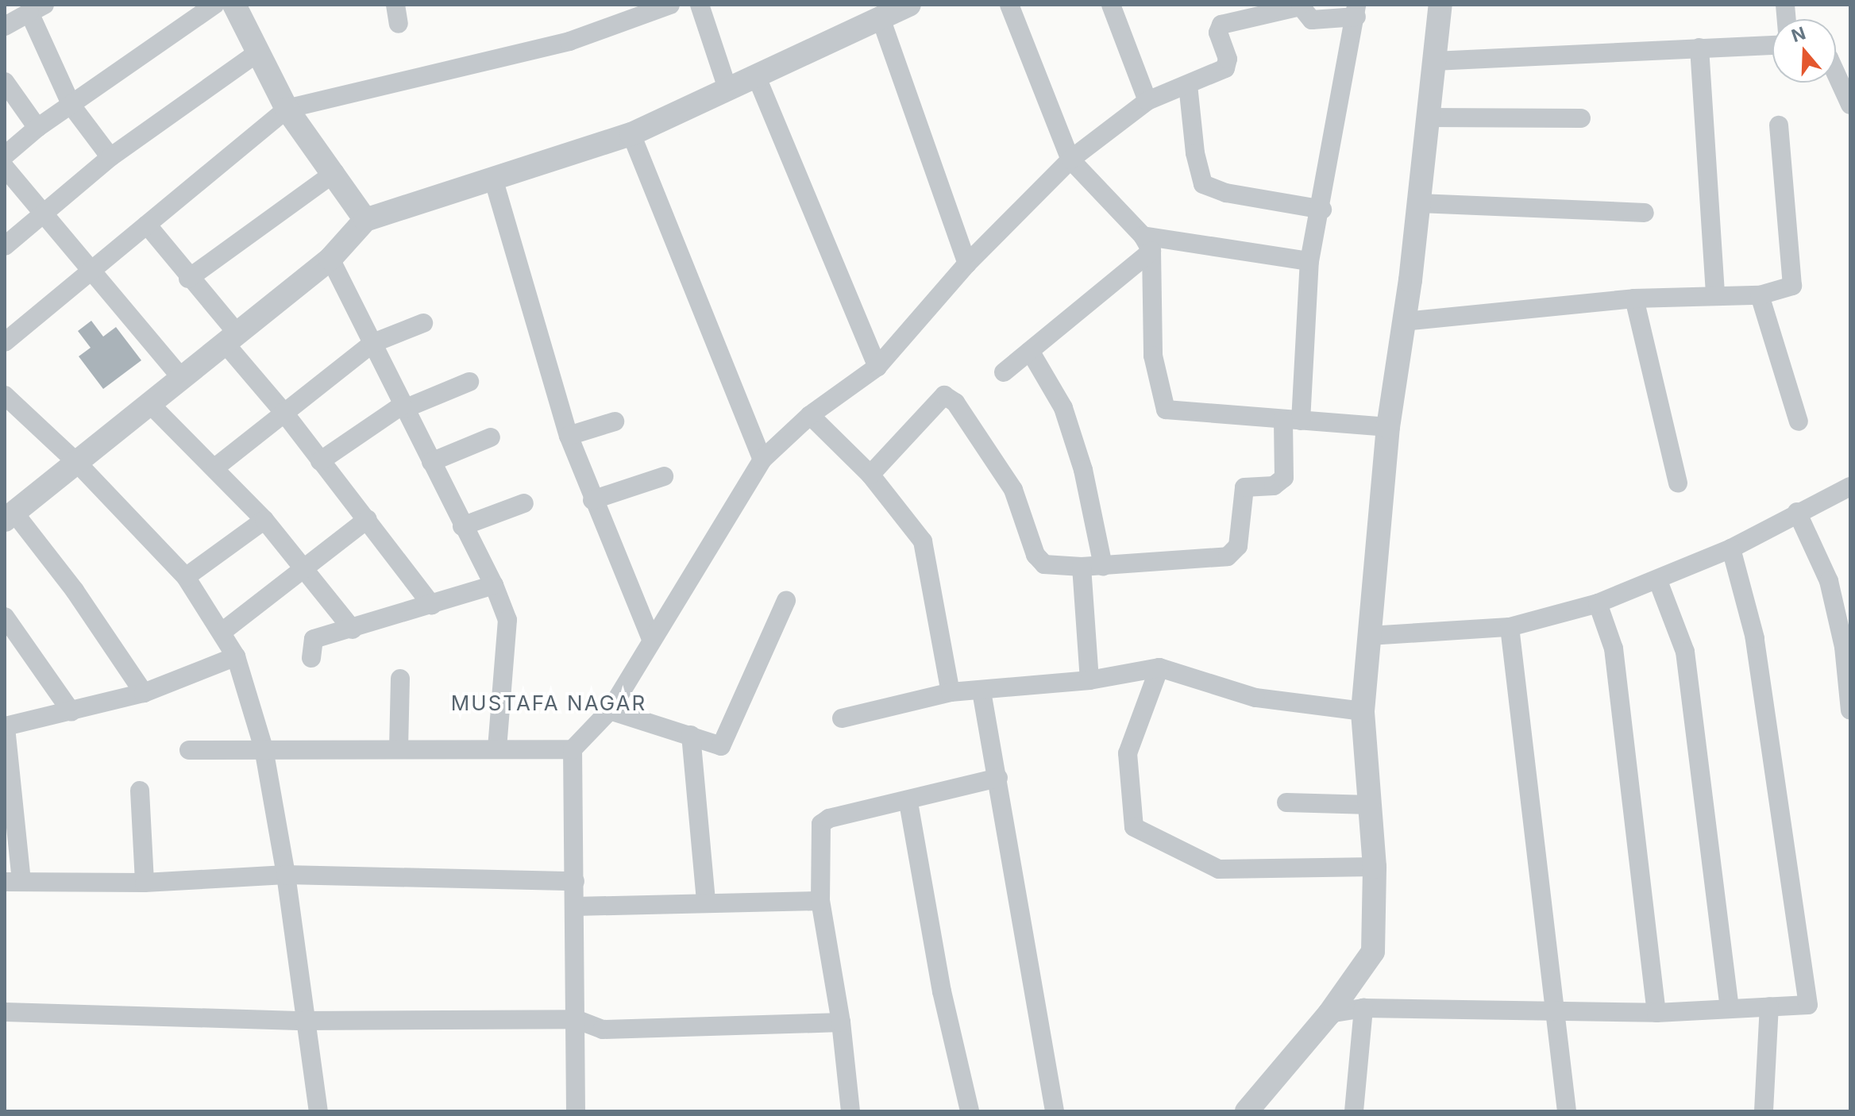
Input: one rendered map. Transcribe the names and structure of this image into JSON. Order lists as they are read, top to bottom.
{
  "districts": ["MUSTAFA NAGAR"],
  "north": "top"
}
